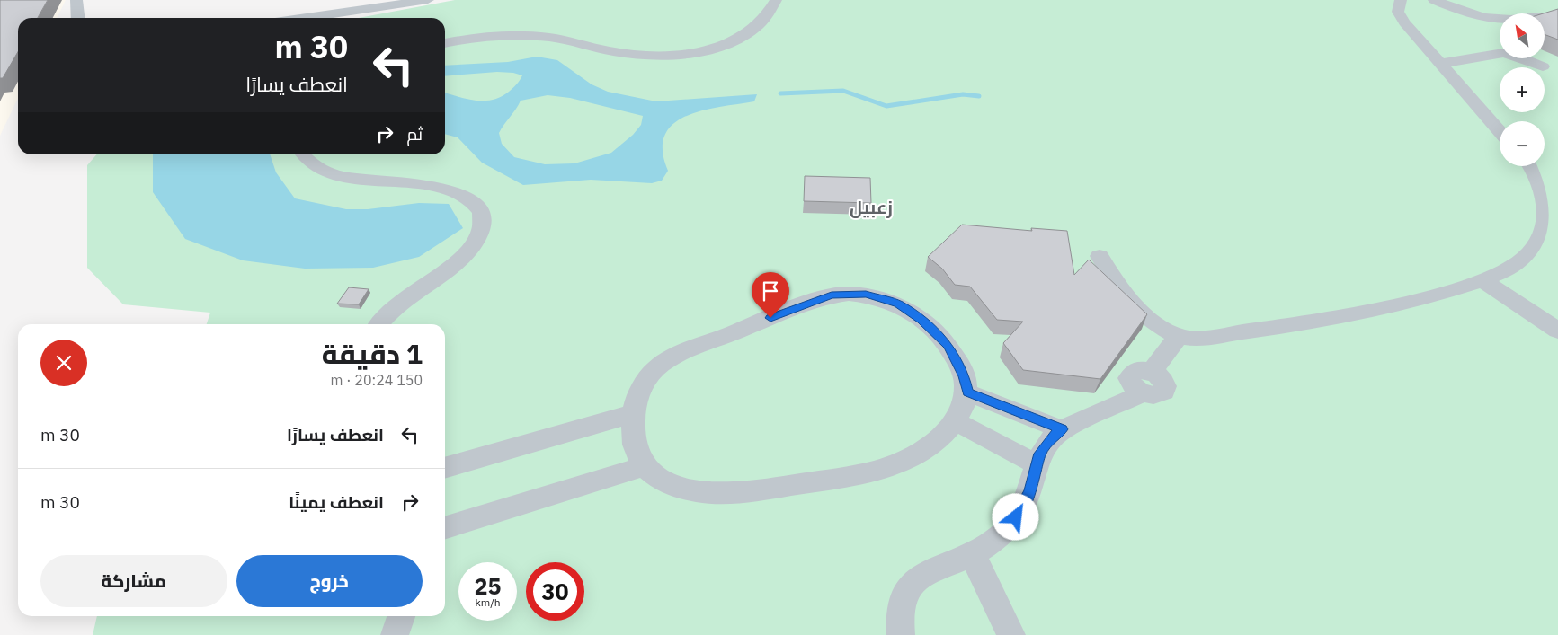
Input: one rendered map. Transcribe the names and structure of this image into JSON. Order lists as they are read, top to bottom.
{
  "districts": ["زعبيل"],
  "north": "top left",
  "page": {
    "map_buttons": ["+", "−"],
    "turn": ["30 m", "انعطف يسارًا"],
    "then": "ثم",
    "heading": ["1 دقيقة", "150 m · 20:24"],
    "list": [
      {
        "name": "انعطف يسارًا",
        "value": "30 m"
      },
      {
        "name": "انعطف يمينًا",
        "value": "30 m"
      }
    ],
    "buttons": ["خروج", "مشاركة"],
    "speed": "25 km/h",
    "limit": "30"
  }
}
